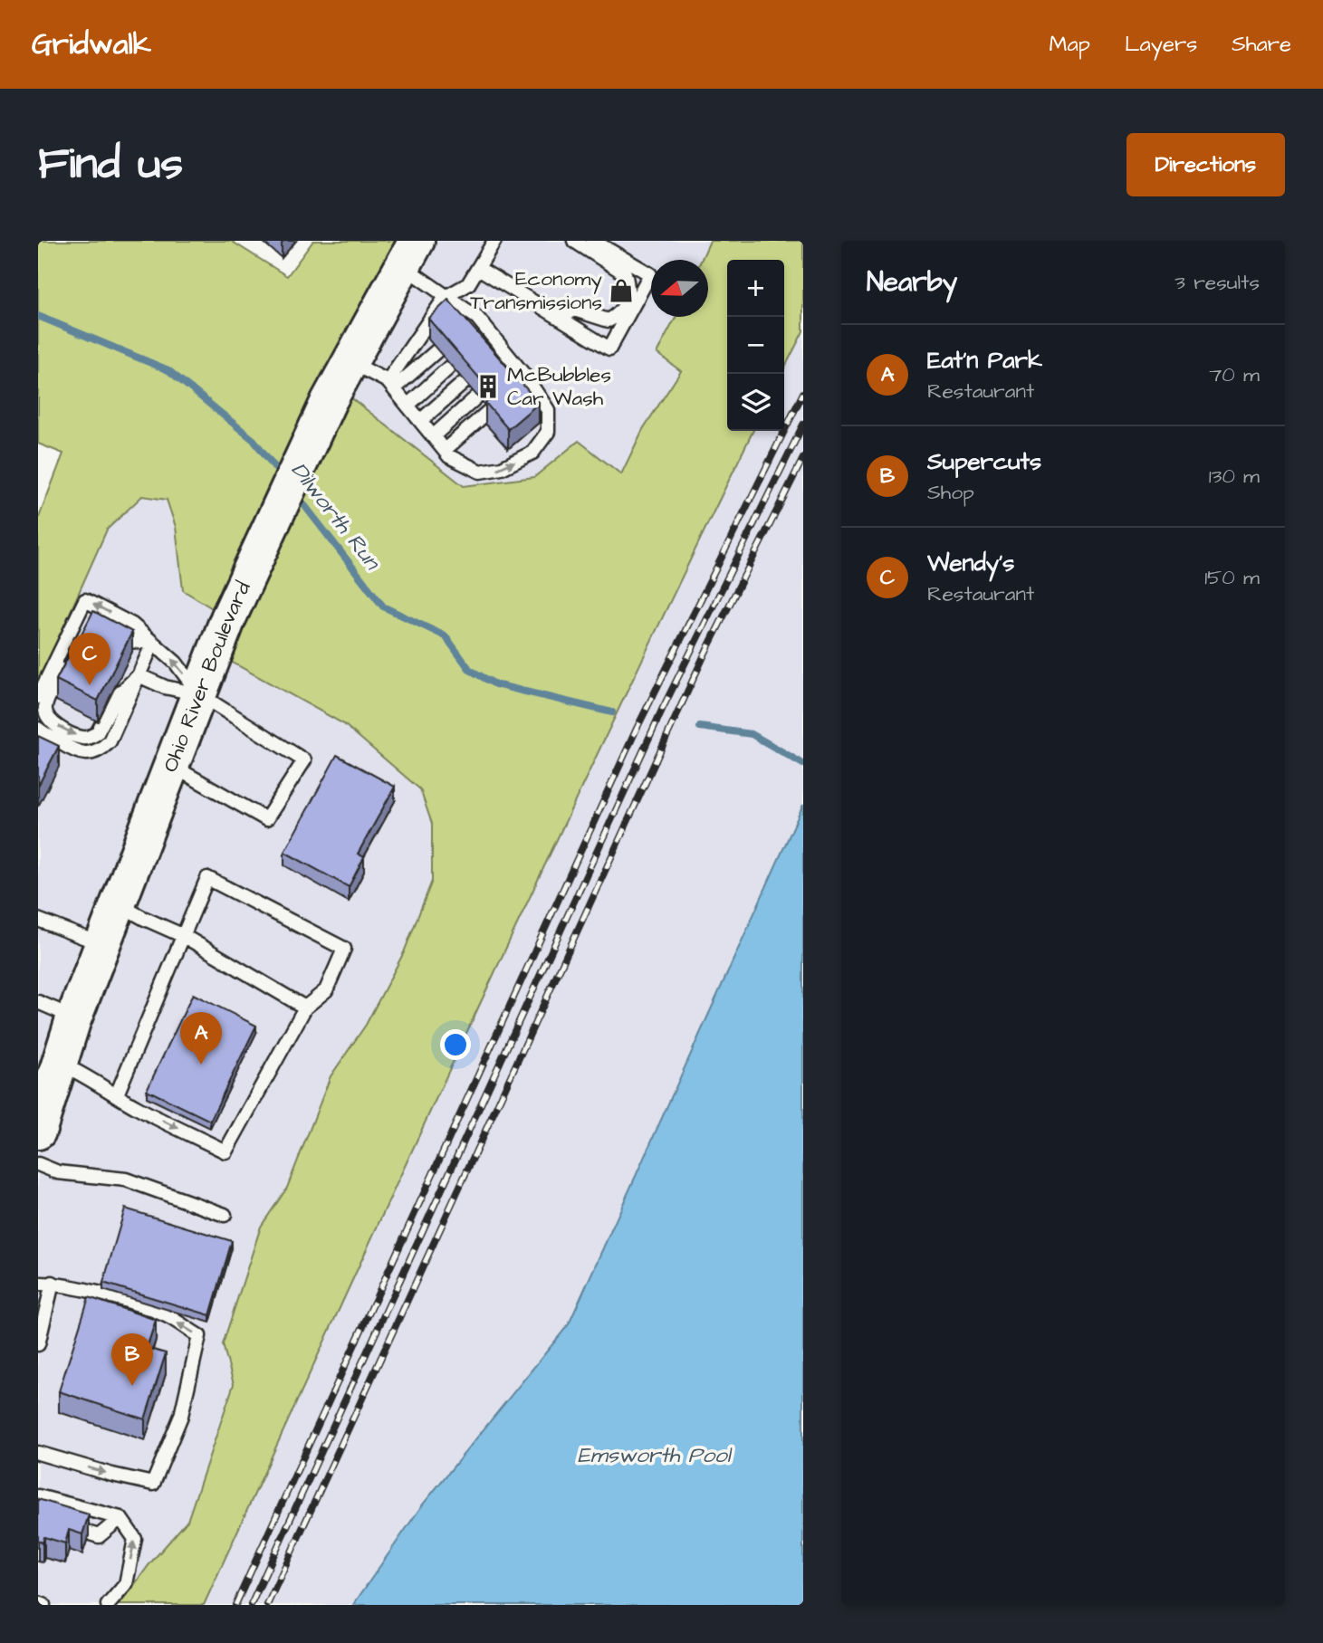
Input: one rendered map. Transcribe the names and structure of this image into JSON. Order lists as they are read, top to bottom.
{
  "streets": {
    "highway": ["Ohio River Boulevard"]
  },
  "water": ["Dilworth Run", "Emsworth Pool"],
  "places": {
    "shop": ["Economy Transmissions"],
    "building": ["McBubbles Car Wash"]
  },
  "north": "left",
  "page": {
    "header": "Gridwalk",
    "nav": ["Map", "Layers", "Share"],
    "buttons": "Directions",
    "title": "Find us",
    "heading": ["Nearby", "3 results"],
    "map_buttons": ["+", "−"],
    "list": [
      {
        "mark": "A",
        "name": "Eat'n Park",
        "note": "Restaurant",
        "value": "70 m"
      },
      {
        "mark": "B",
        "name": "Supercuts",
        "note": "Shop",
        "value": "130 m"
      },
      {
        "mark": "C",
        "name": "Wendy's",
        "note": "Restaurant",
        "value": "150 m"
      }
    ],
    "pins": ["C", "A", "B"]
  }
}
